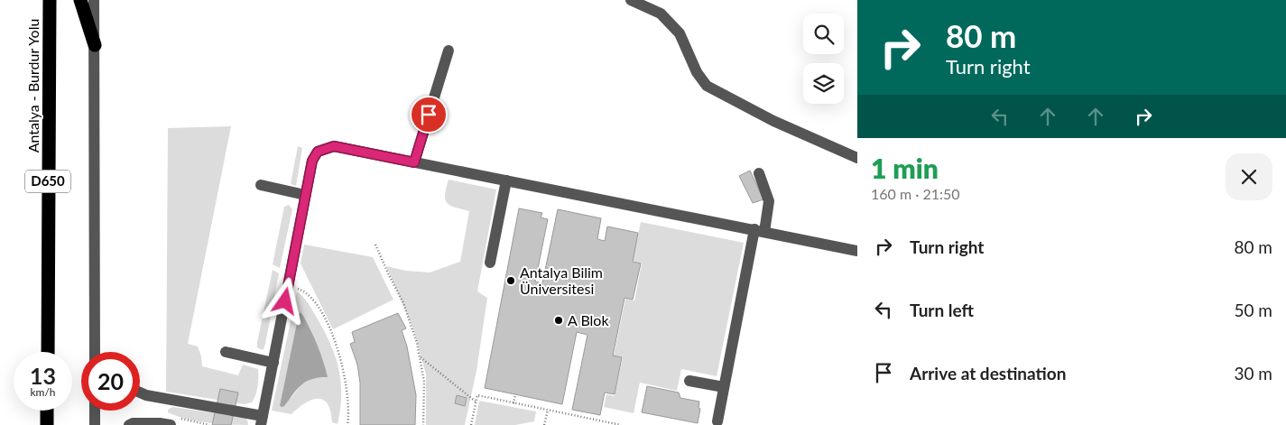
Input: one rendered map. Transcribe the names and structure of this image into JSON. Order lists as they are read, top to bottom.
{
  "streets": {
    "highway": ["Antalya - Burdur Yolu", "D650"]
  },
  "places": ["Antalya Bilim Üniversitesi", "A Blok"],
  "page": {
    "turn": ["80 m", "Turn right"],
    "heading": ["1 min", "160 m · 21:50"],
    "list": [
      {
        "name": "Turn right",
        "value": "80 m"
      },
      {
        "name": "Turn left",
        "value": "50 m"
      },
      {
        "name": "Arrive at destination",
        "value": "30 m"
      }
    ],
    "speed": "13 km/h",
    "limit": "20"
  }
}
